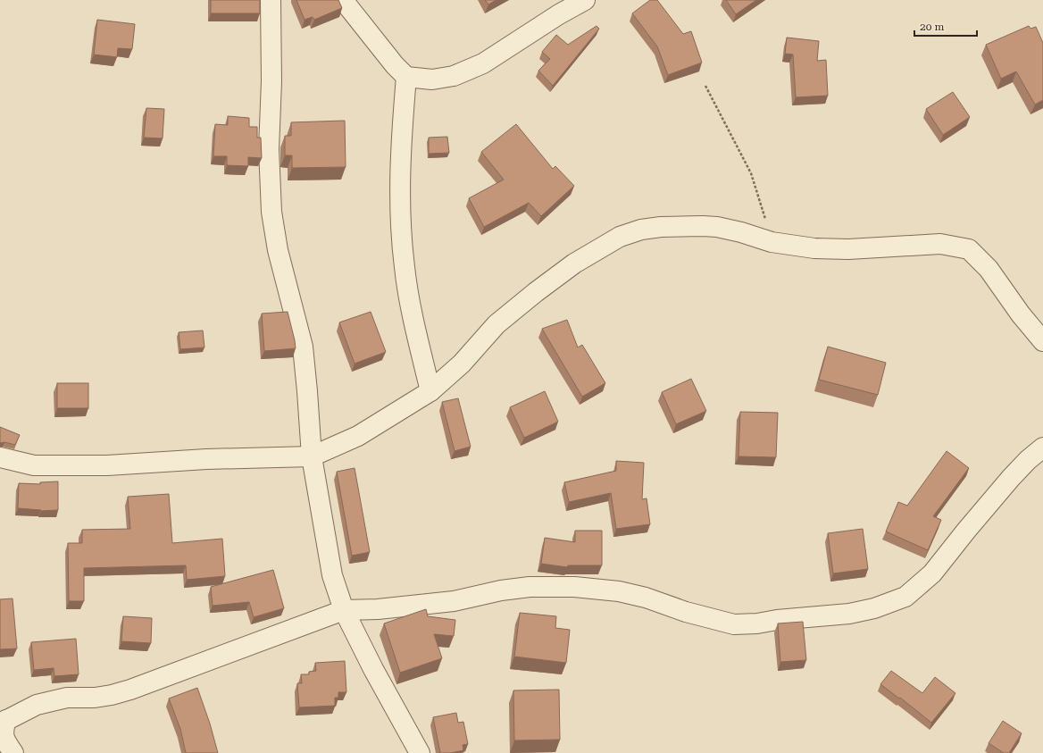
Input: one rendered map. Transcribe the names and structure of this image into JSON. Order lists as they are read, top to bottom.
{
  "scale_bar": "20 m"
}
